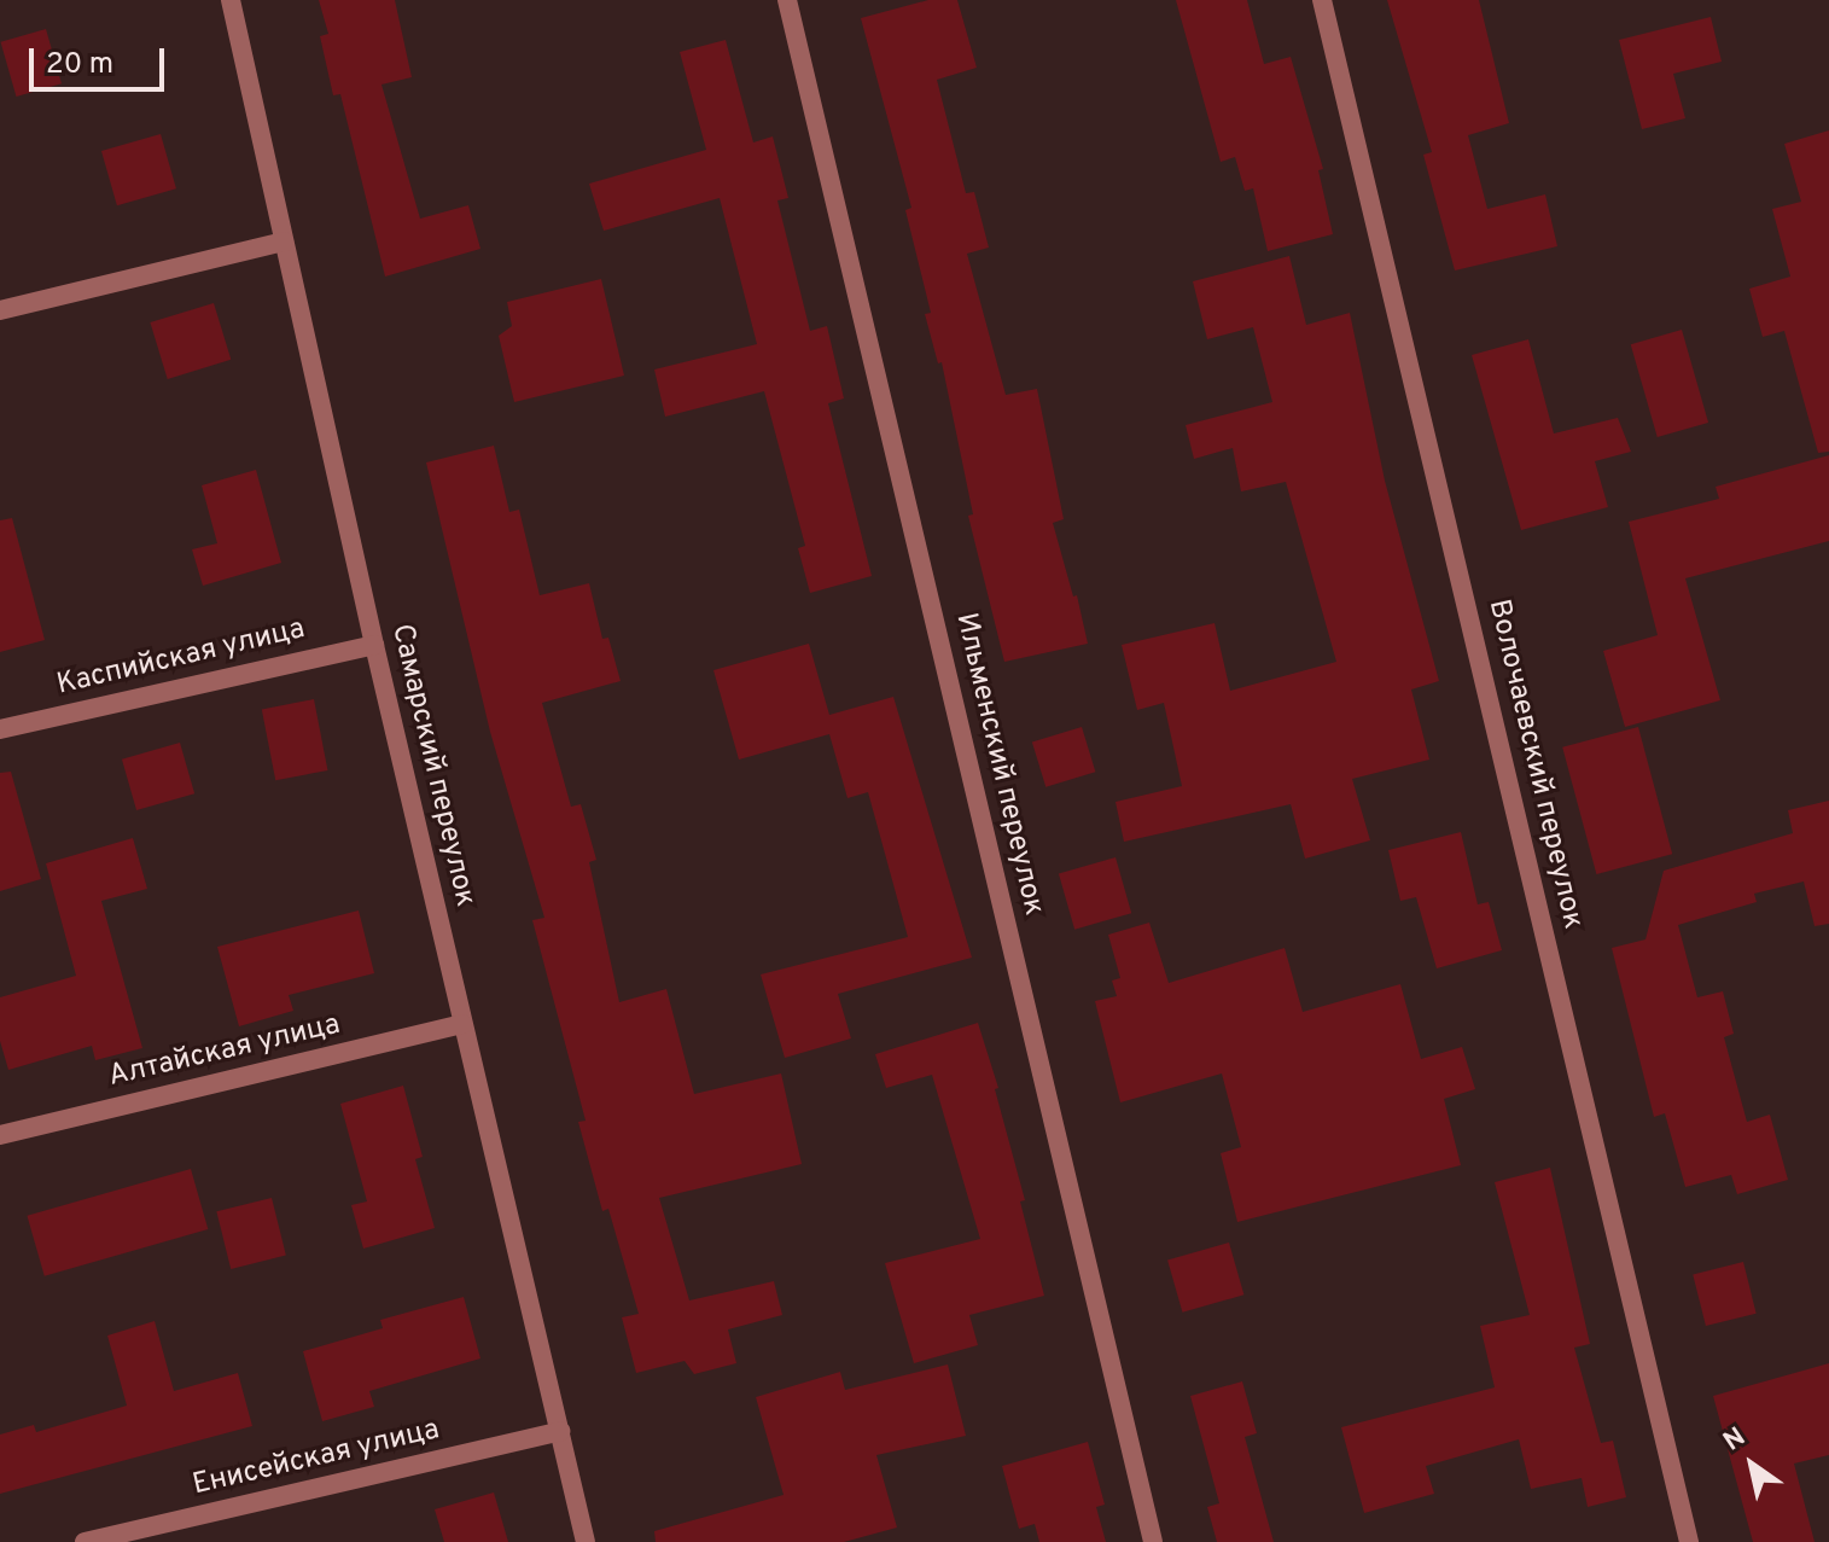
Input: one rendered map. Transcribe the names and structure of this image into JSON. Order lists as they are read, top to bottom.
{
  "streets": {
    "street": [
      "Каспийская улица",
      "Ильменский переулок",
      "Волочаевский переулок",
      "Самарский переулок",
      "Алтайская улица",
      "Енисейская улица"
    ]
  },
  "crossings": [
    ["Каспийская улица", "Самарский переулок"],
    ["Самарский переулок", "Алтайская улица"],
    ["Самарский переулок", "Енисейская улица"]
  ],
  "scale_bar": "20 m",
  "north": "top left"
}
